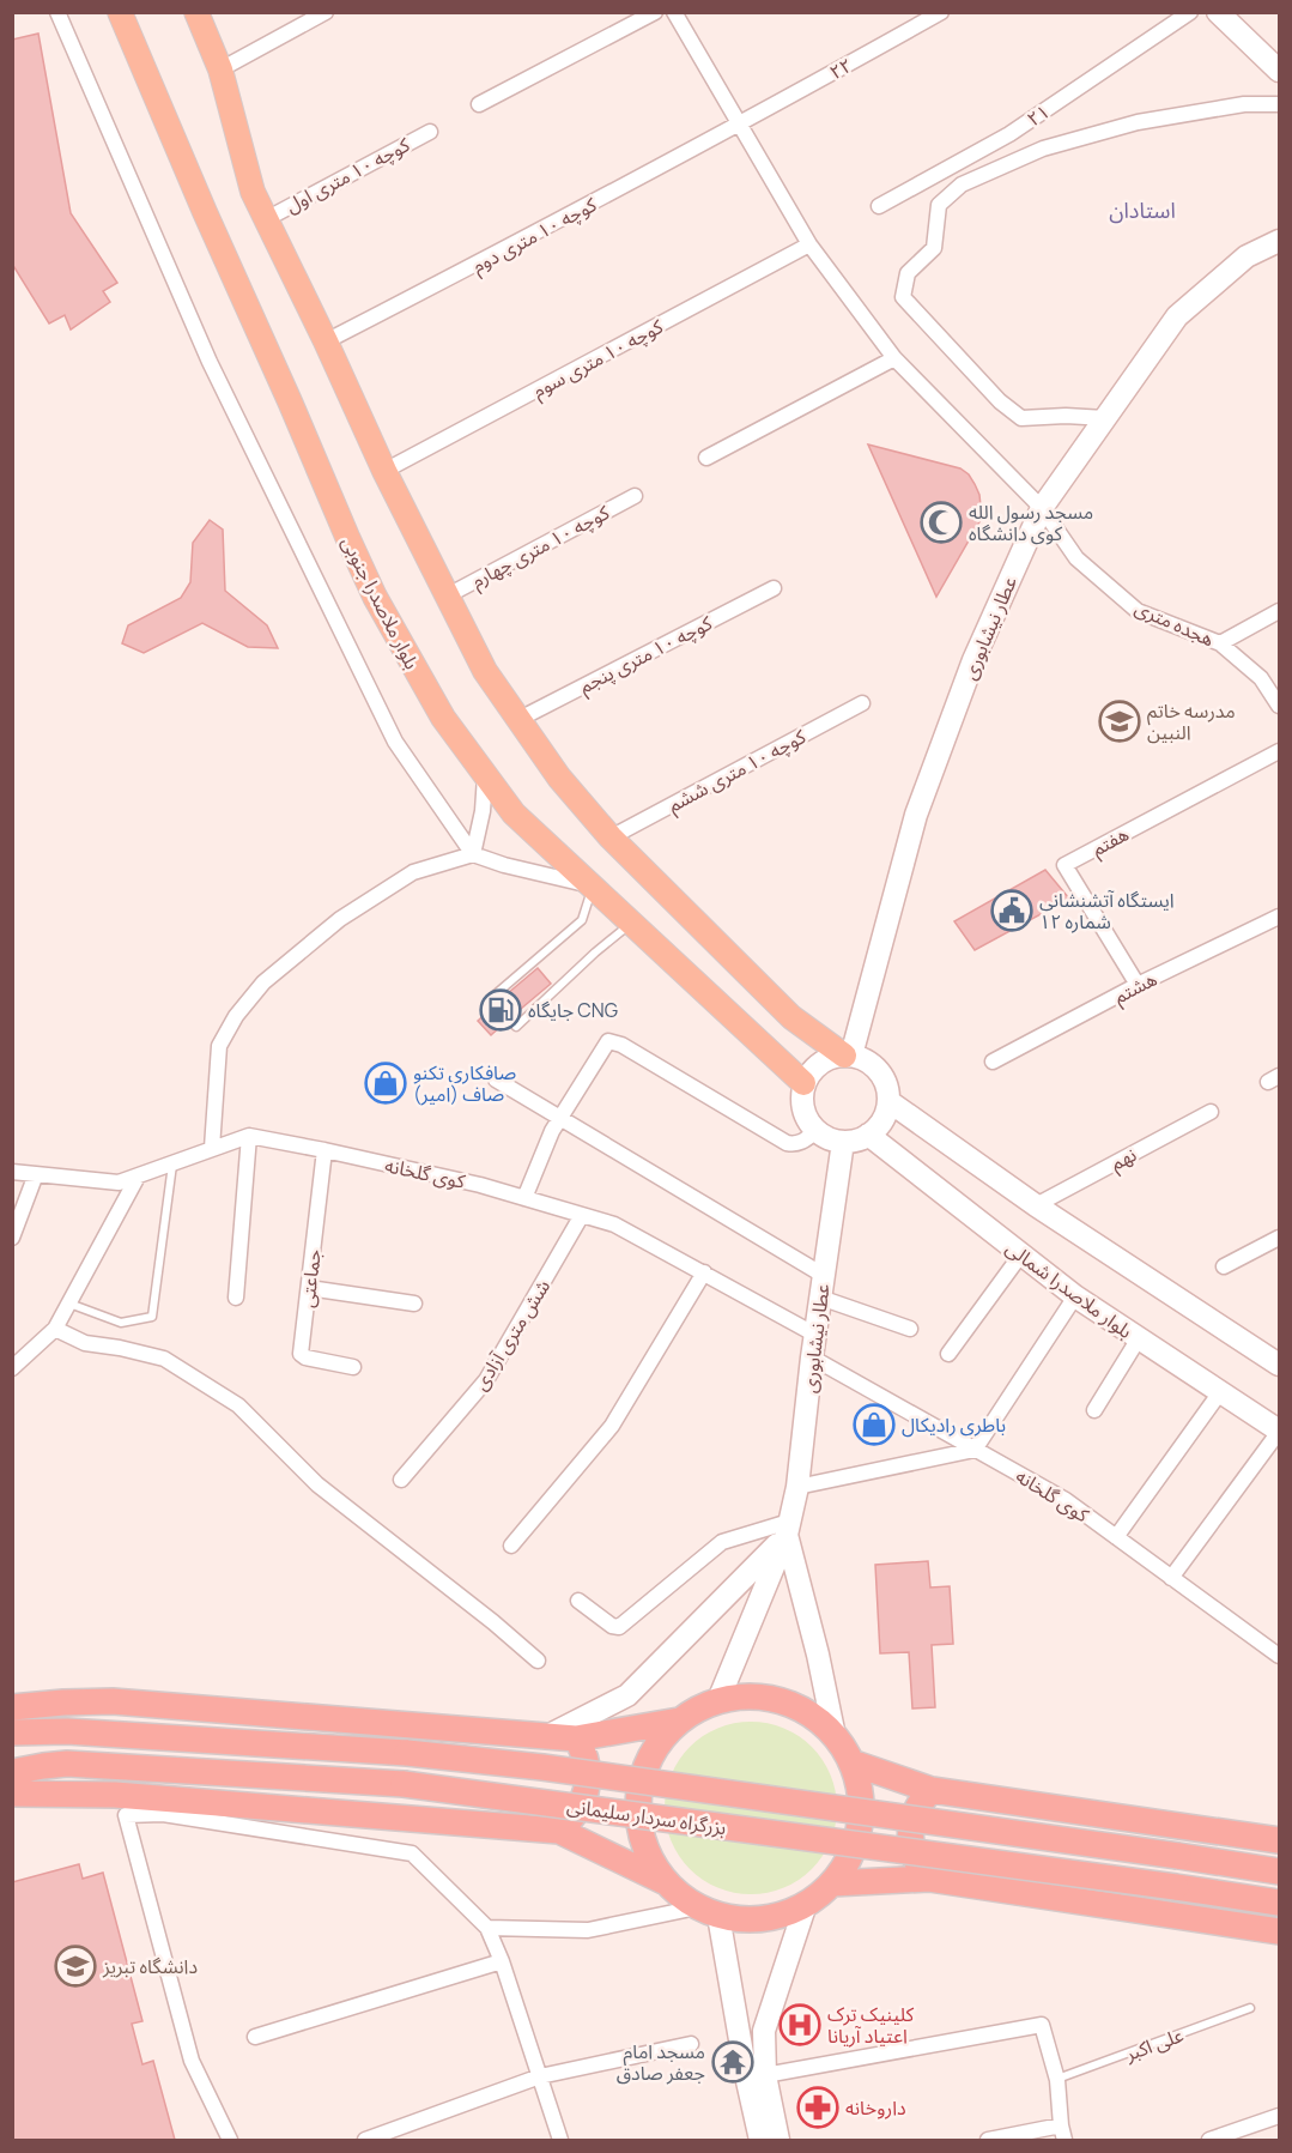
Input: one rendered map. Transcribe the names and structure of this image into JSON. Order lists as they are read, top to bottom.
{
  "streets": {
    "highway": ["بزرگراه سردار سلیمانی"],
    "main road": ["بلوار ملاصدرا جنوبی", "عطار نیشابوری", "بلوار ملاصدرا شمالی"],
    "street": [
      "۲۲",
      "۲۱",
      "کوچه ۱۰ متری اول",
      "کوچه ۱۰ متری دوم",
      "کوچه ۱۰ متری سوم",
      "کوچه ۱۰ متری چهارم",
      "هجده متری",
      "کوچه ۱۰ متری پنجم",
      "کوچه ۱۰ متری ششم",
      "هفتم",
      "هشتم",
      "نهم",
      "کوی گلخانه",
      "جماعتی",
      "شش متری آزادی"
    ],
    "lane": ["علی اکبر"]
  },
  "crossings": [
    ["۲۲", "کوچه ۱۰ متری دوم"],
    ["۲۲", "هجده متری"],
    ["کوچه ۱۰ متری دوم", "هجده متری"],
    ["کوچه ۱۰ متری سوم", "هجده متری"],
    ["بلوار ملاصدرا جنوبی", "عطار نیشابوری"],
    ["بلوار ملاصدرا جنوبی", "بلوار ملاصدرا شمالی"],
    ["هجده متری", "عطار نیشابوری"],
    ["عطار نیشابوری", "کوی گلخانه"],
    ["عطار نیشابوری", "بلوار ملاصدرا شمالی"],
    ["هفتم", "هشتم"],
    ["کوی گلخانه", "جماعتی"],
    ["کوی گلخانه", "شش متری آزادی"]
  ],
  "districts": ["استادان"],
  "places": {
    "mosque": ["مسجد رسول الله کوی دانشگاه"],
    "school or university": ["مدرسه خاتم النبین", "دانشگاه تبریز"],
    "public building": ["ایستگاه آتشنشانی شماره ۱۲"],
    "fuel station": ["جایگاه CNG"],
    "shop": ["صافکاری تکنو صاف (امیر)", "باطری رادیکال"],
    "hospital": ["کلینیک ترک اعتیاد آریانا"],
    "temple": ["مسجد امام جعفر صادق"],
    "pharmacy": ["داروخانه"]
  }
}
